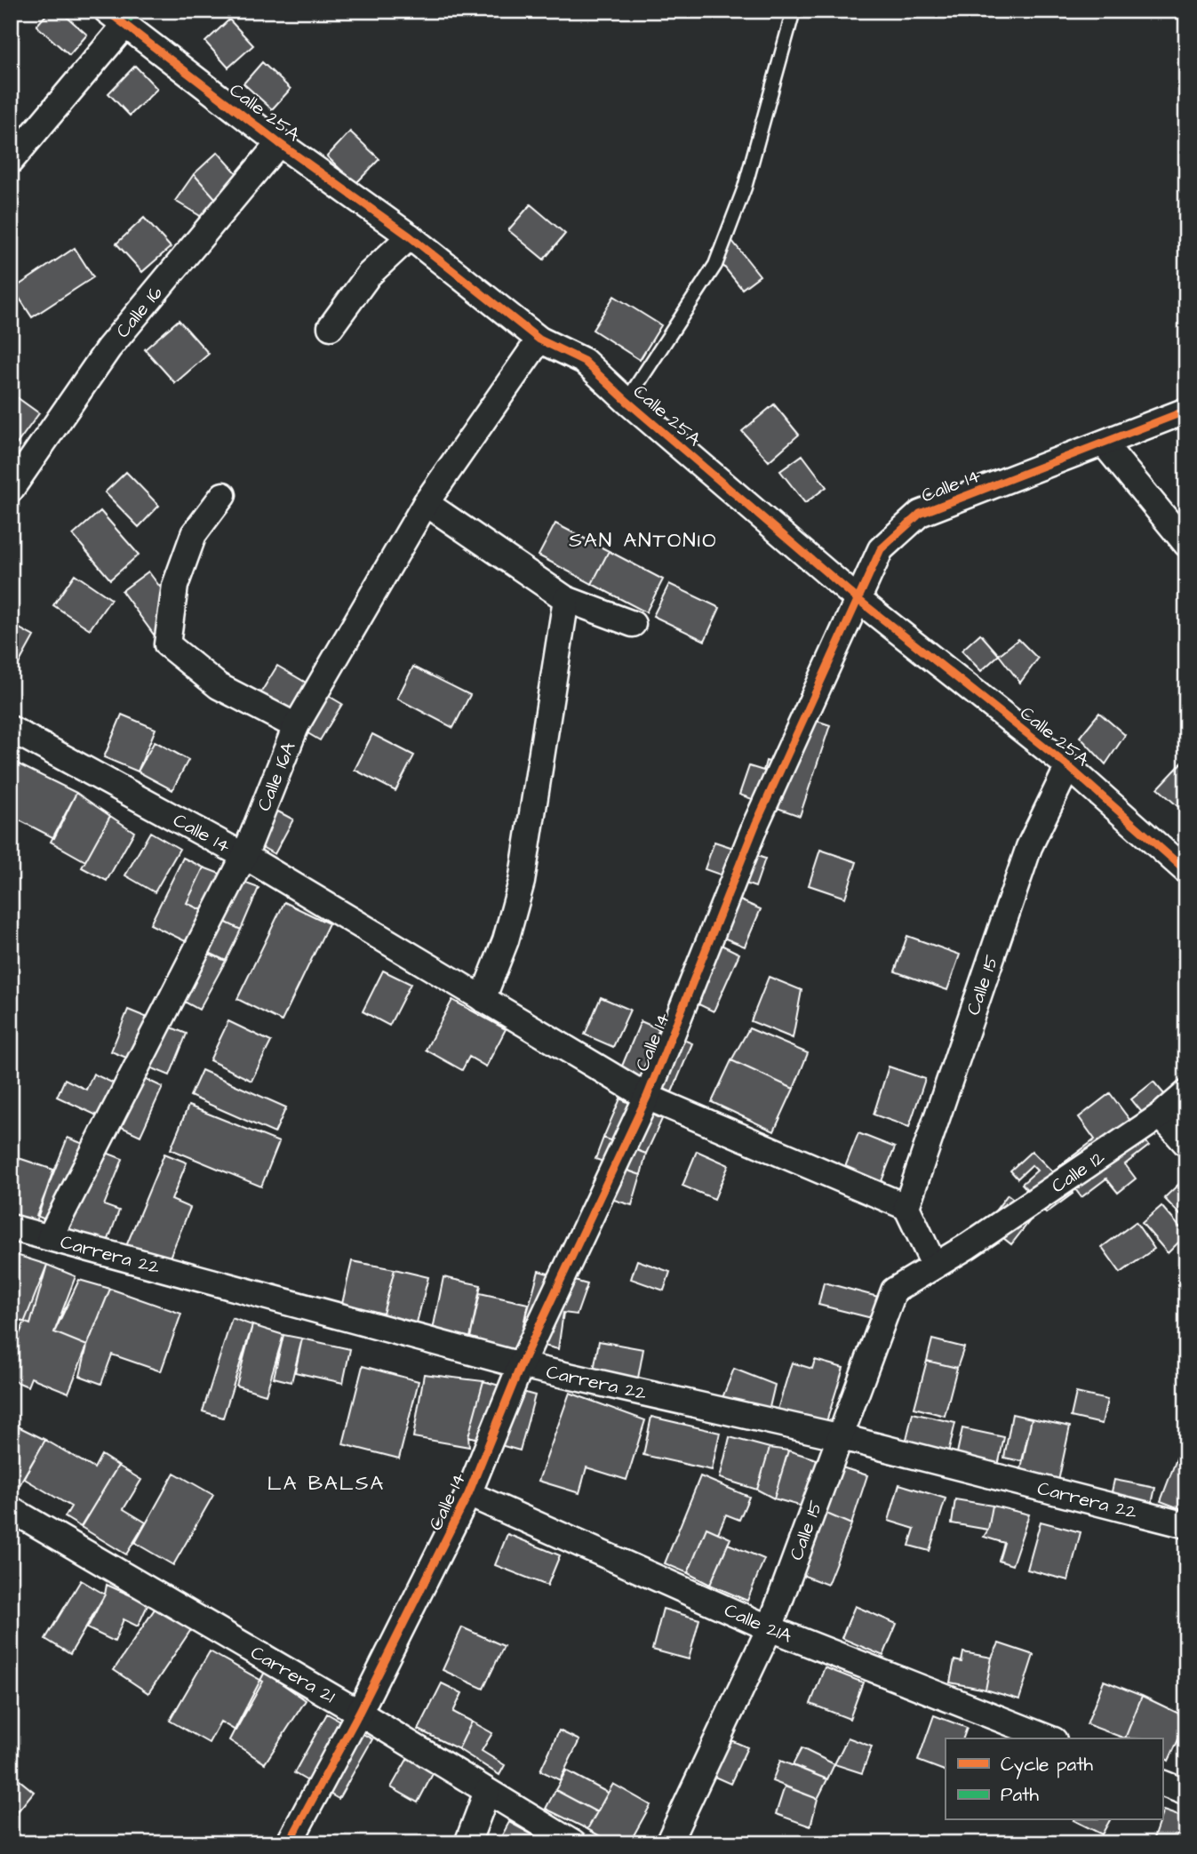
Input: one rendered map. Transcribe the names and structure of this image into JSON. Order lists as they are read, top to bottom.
{
  "streets": {
    "street": [
      "Calle 25A",
      "Calle 16",
      "Calle 14",
      "Calle 16A",
      "Calle 15",
      "Calle 12",
      "Carrera 22",
      "Calle 21A",
      "Carrera 21"
    ]
  },
  "crossings": [
    ["Calle 25A", "Calle 16"],
    ["Calle 25A", "Calle 14"],
    ["Calle 25A", "Calle 16A"],
    ["Calle 25A", "Calle 15"],
    ["Calle 14", "Calle 16A"],
    ["Calle 14", "Calle 15"],
    ["Calle 14", "Carrera 22"],
    ["Calle 14", "Calle 21A"],
    ["Calle 14", "Carrera 21"],
    ["Calle 16A", "Carrera 22"],
    ["Calle 15", "Calle 12"],
    ["Calle 15", "Carrera 22"],
    ["Calle 15", "Calle 21A"]
  ],
  "districts": ["SAN ANTONIO", "LA BALSA"],
  "legend": ["Cycle path", "Path"]
}
